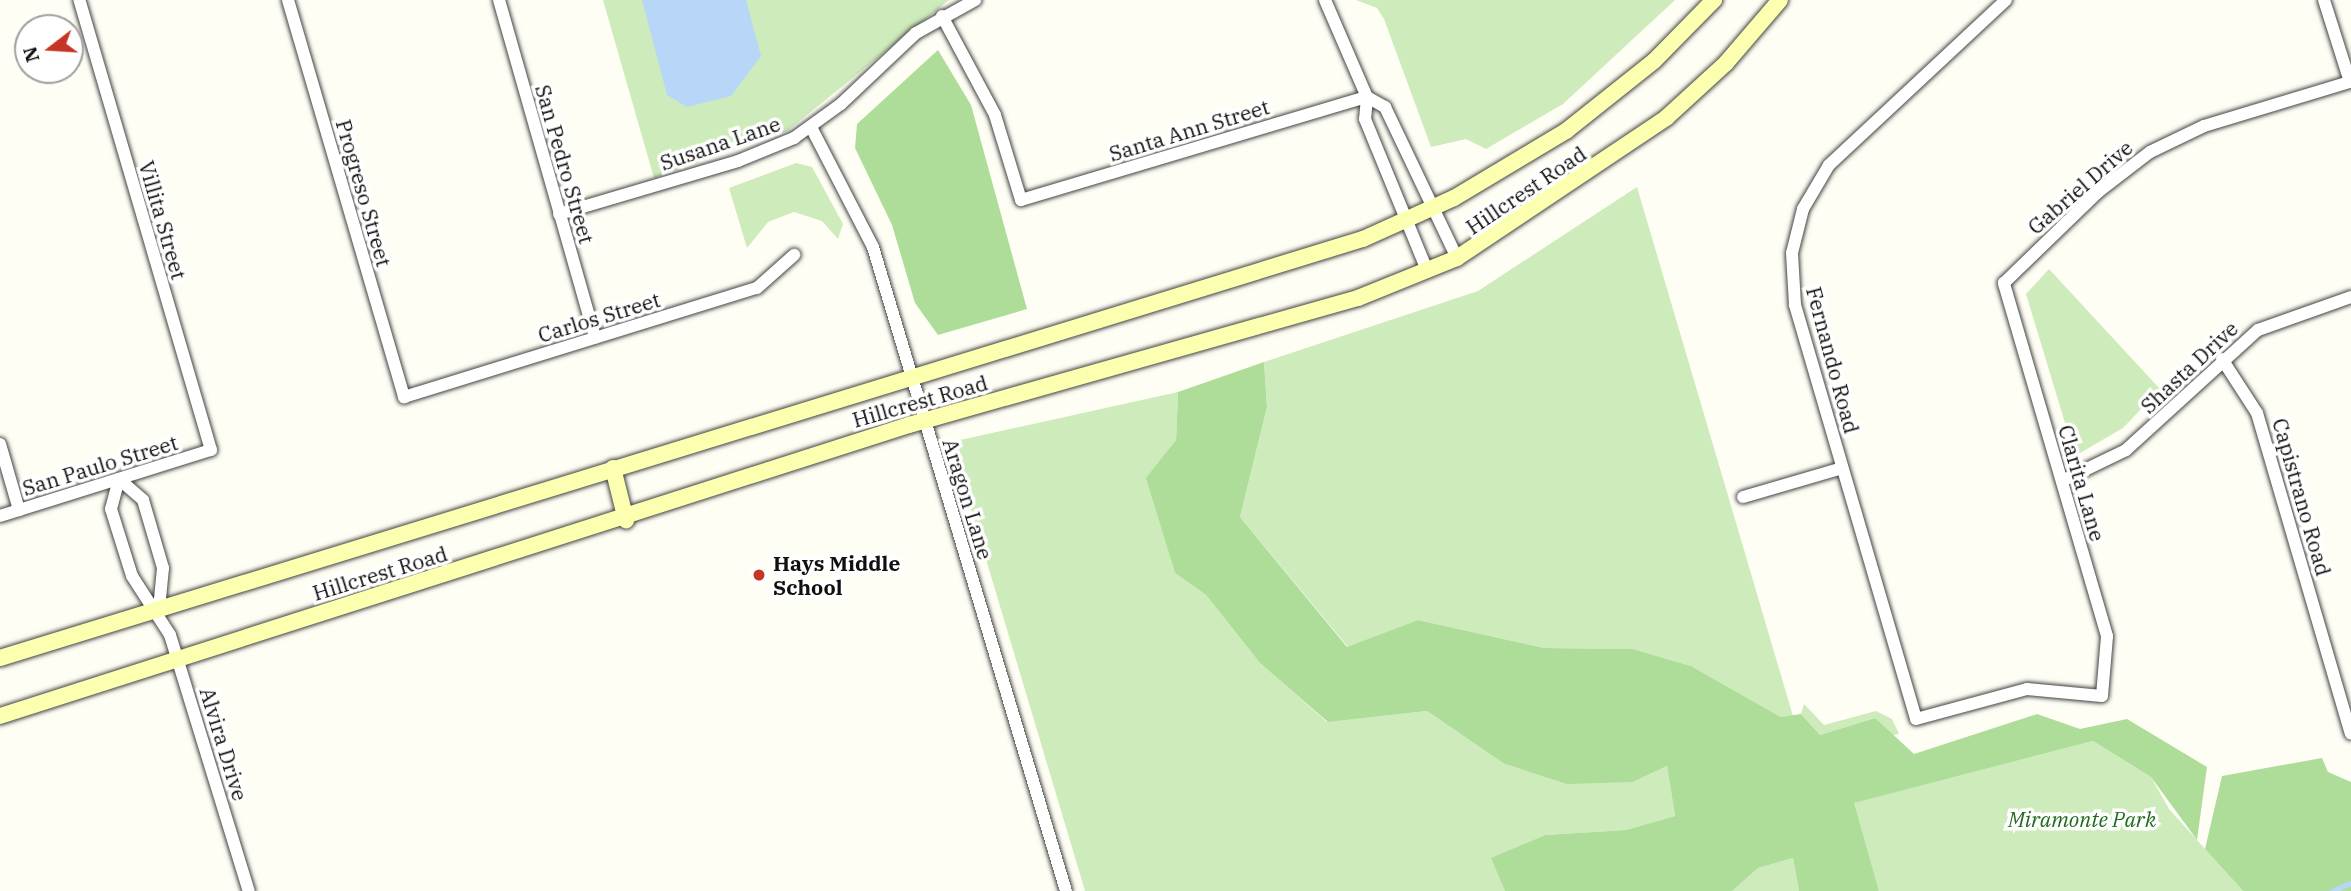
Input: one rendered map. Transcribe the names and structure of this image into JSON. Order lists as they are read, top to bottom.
{
  "streets": {
    "street": [
      "Santa Ann Street",
      "Susana Lane",
      "San Pedro Street",
      "Gabriel Drive",
      "Hillcrest Road",
      "Progreso Street",
      "Villita Street",
      "Carlos Street",
      "Fernando Road",
      "Shasta Drive",
      "San Paulo Street",
      "Clarita Lane",
      "Capistrano Road",
      "Aragon Lane",
      "Alvira Drive"
    ]
  },
  "crossings": [
    ["Santa Ann Street", "Susana Lane"],
    ["Susana Lane", "San Pedro Street"],
    ["Susana Lane", "Aragon Lane"],
    ["San Pedro Street", "Carlos Street"],
    ["Gabriel Drive", "Clarita Lane"],
    ["Hillcrest Road", "Aragon Lane"],
    ["Hillcrest Road", "Alvira Drive"],
    ["Progreso Street", "Carlos Street"],
    ["Villita Street", "San Paulo Street"],
    ["Fernando Road", "Clarita Lane"],
    ["Shasta Drive", "Clarita Lane"],
    ["Shasta Drive", "Capistrano Road"],
    ["San Paulo Street", "Alvira Drive"]
  ],
  "parks": ["Miramonte Park"],
  "places": ["Hays Middle School"],
  "north": "left"
}
